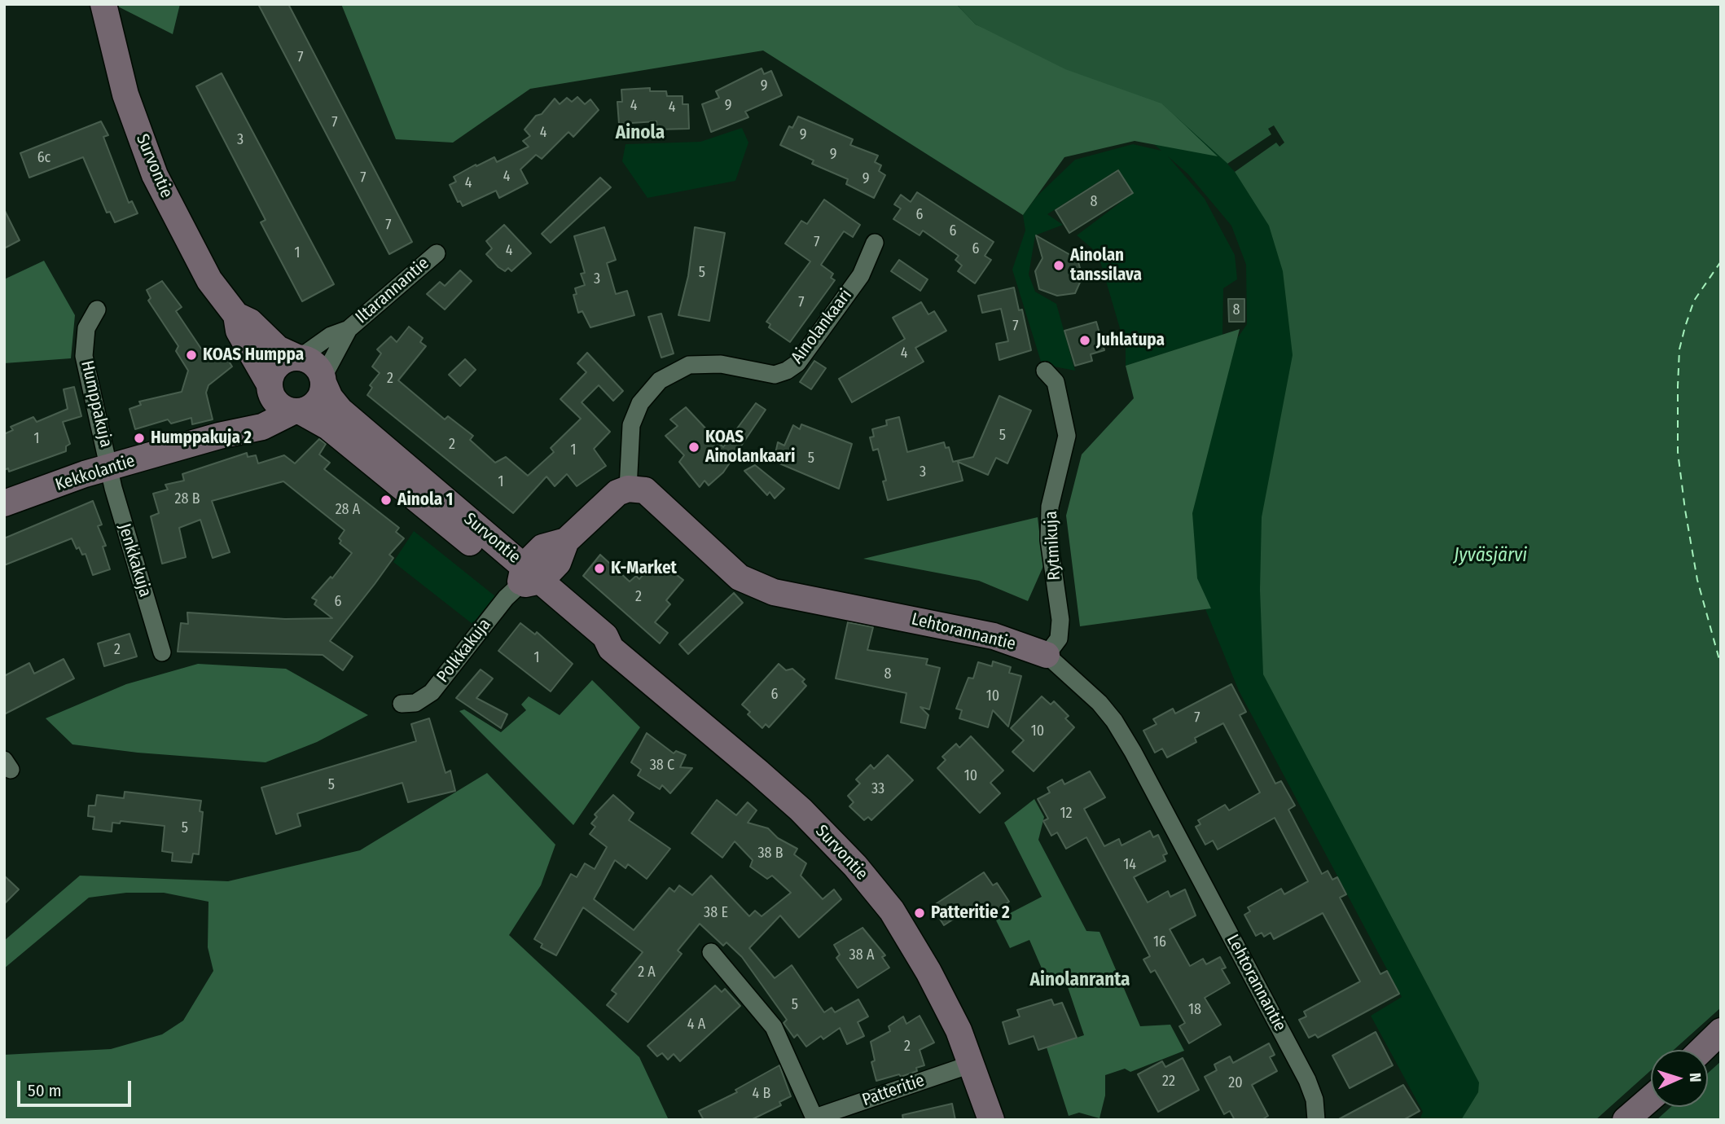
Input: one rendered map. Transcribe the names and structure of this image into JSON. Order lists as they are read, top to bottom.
{
  "streets": {
    "main road": ["Survontie", "Kekkolantie", "Lehtorannantie"],
    "street": [
      "Iltarannantie",
      "Ainolankaari",
      "Humppakuja",
      "Rytmikuja",
      "Jenkkakuja",
      "Polkkakuja",
      "Patteritie"
    ]
  },
  "crossings": [
    ["Survontie", "Iltarannantie"],
    ["Survontie", "Kekkolantie"],
    ["Survontie", "Polkkakuja"],
    ["Survontie", "Patteritie"],
    ["Iltarannantie", "Kekkolantie"],
    ["Ainolankaari", "Lehtorannantie"],
    ["Humppakuja", "Kekkolantie"],
    ["Humppakuja", "Jenkkakuja"],
    ["Kekkolantie", "Jenkkakuja"],
    ["Rytmikuja", "Lehtorannantie"]
  ],
  "districts": ["Ainola", "Ainolanranta"],
  "water": ["Jyväsjärvi"],
  "places": [
    "Ainolan tanssilava",
    "Juhlatupa",
    "KOAS Humppa",
    "Humppakuja 2",
    "KOAS Ainolankaari",
    "Ainola 1",
    "K-Market",
    "Patteritie 2"
  ],
  "house_numbers": [
    "7",
    "9",
    "4",
    "9",
    "4",
    "7",
    "4",
    "9",
    "3",
    "9",
    "6c",
    "4",
    "7",
    "9",
    "4",
    "8",
    "6",
    "7",
    "6",
    "7",
    "6",
    "4",
    "1",
    "5",
    "3",
    "7",
    "8",
    "7",
    "4",
    "2",
    "5",
    "1",
    "2",
    "1",
    "5",
    "3",
    "1",
    "28 B",
    "28 A",
    "2",
    "6",
    "2",
    "1",
    "8",
    "6",
    "10",
    "7",
    "10",
    "38 C",
    "10",
    "5",
    "33",
    "12",
    "5",
    "38 B",
    "14",
    "38 E",
    "16",
    "38 A",
    "2 A",
    "5",
    "18",
    "4 A",
    "2",
    "22",
    "20",
    "4 B"
  ],
  "scale_bar": "50 m",
  "north": "right"
}
